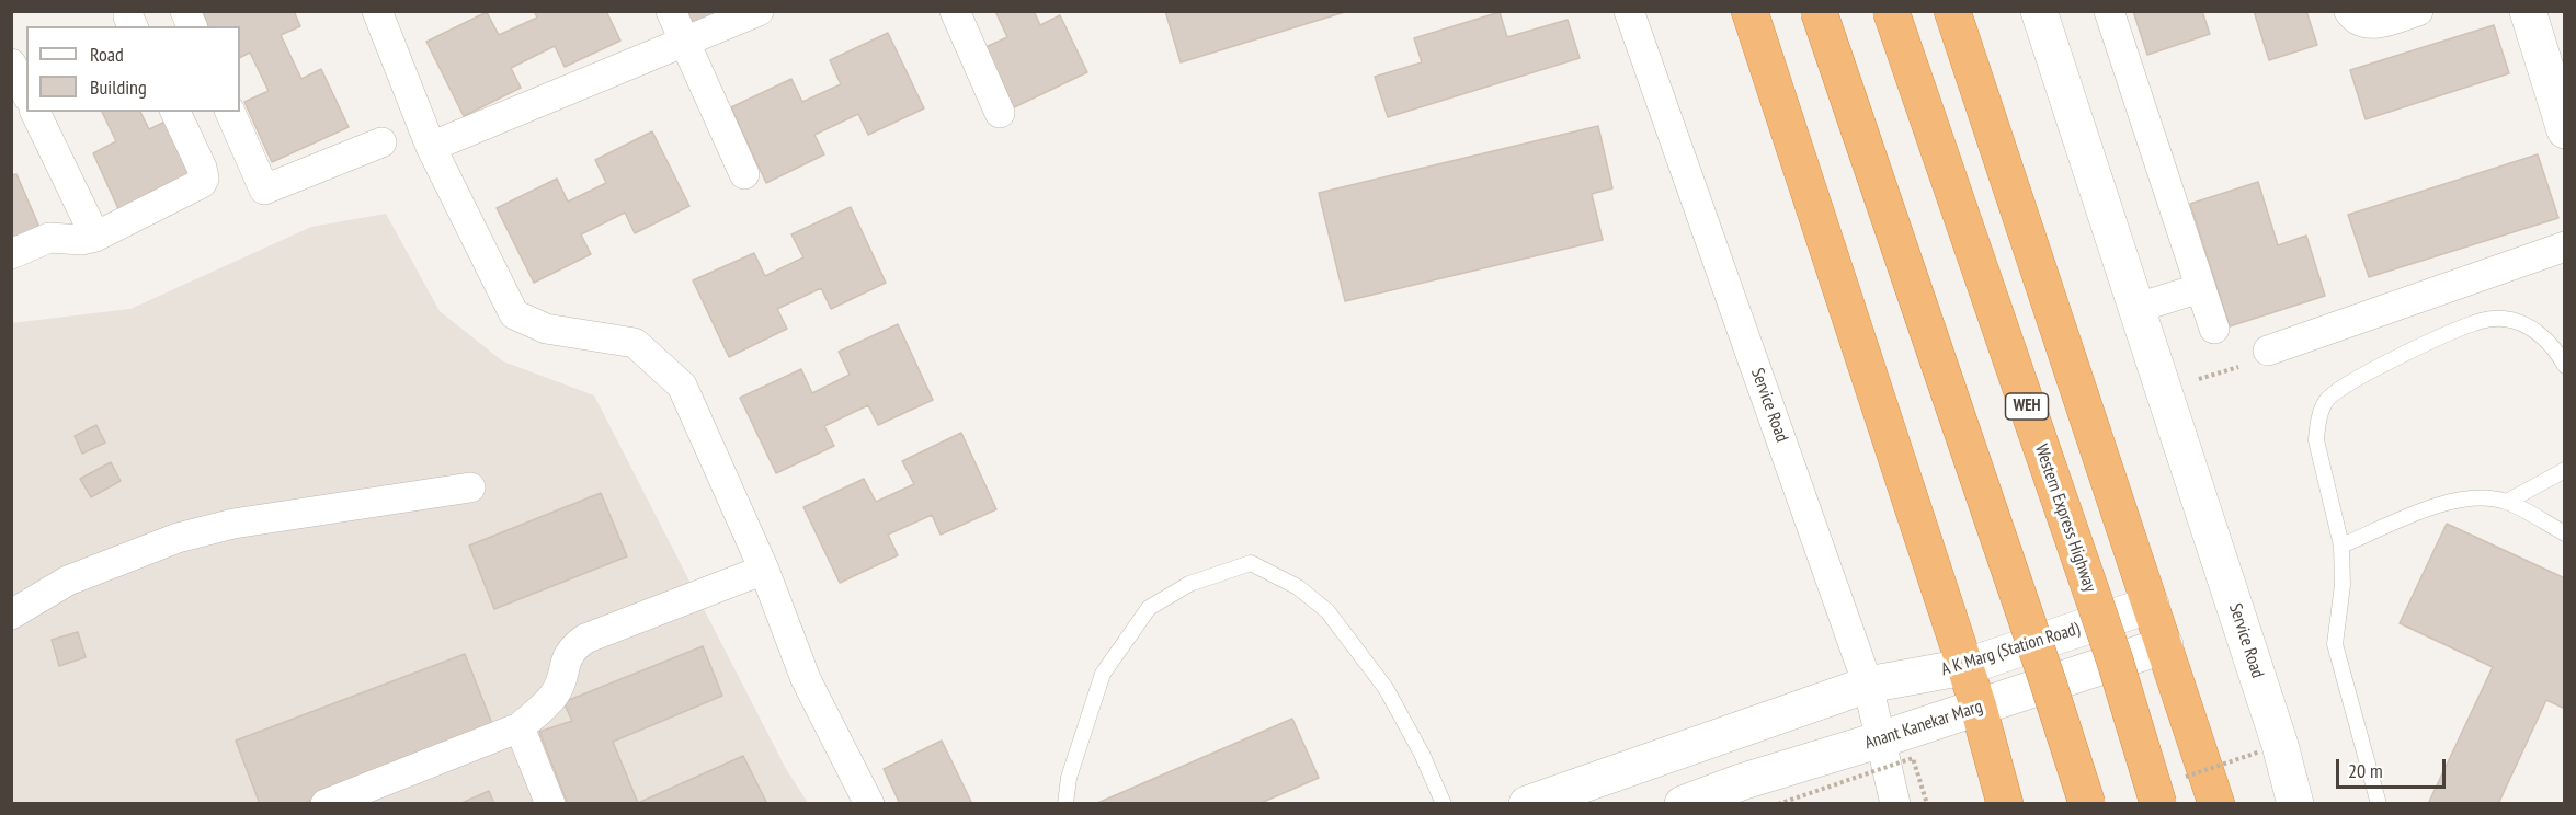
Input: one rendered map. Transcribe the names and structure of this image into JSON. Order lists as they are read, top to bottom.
{
  "streets": {
    "highway": ["WEH", "Western Express Highway"],
    "street": ["Service Road", "A K Marg (Station Road)", "Anant Kanekar Marg"]
  },
  "crossings": [
    ["Service Road", "A K Marg (Station Road)"],
    ["Service Road", "Anant Kanekar Marg"]
  ],
  "legend": ["Road", "Building"],
  "scale_bar": "20 m"
}
